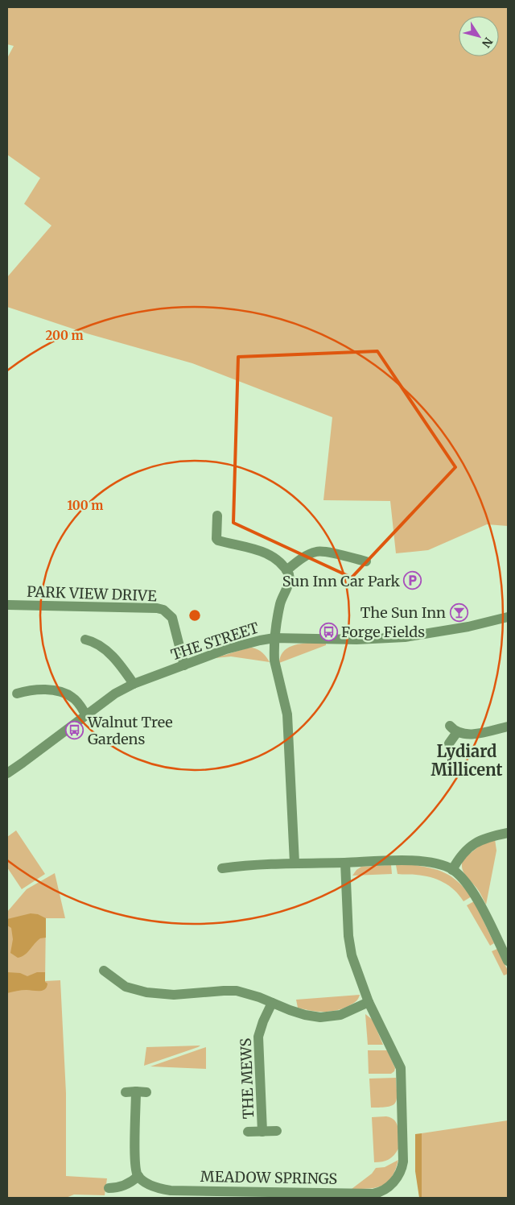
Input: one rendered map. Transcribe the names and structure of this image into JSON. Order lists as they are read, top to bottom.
{
  "streets": {
    "street": [
      "PARK VIEW DRIVE",
      "THE STREET",
      "THE MEWS",
      "MEADOW SPRINGS"
    ]
  },
  "crossings": [
    ["PARK VIEW DRIVE", "THE STREET"]
  ],
  "districts": ["Lydiard Millicent"],
  "places": {
    "parking": ["Sun Inn Car Park"],
    "bar": ["The Sun Inn"],
    "bus stop": ["Forge Fields", "Walnut Tree Gardens"]
  },
  "north": "bottom right",
  "rings": ["200 m", "100 m"]
}
